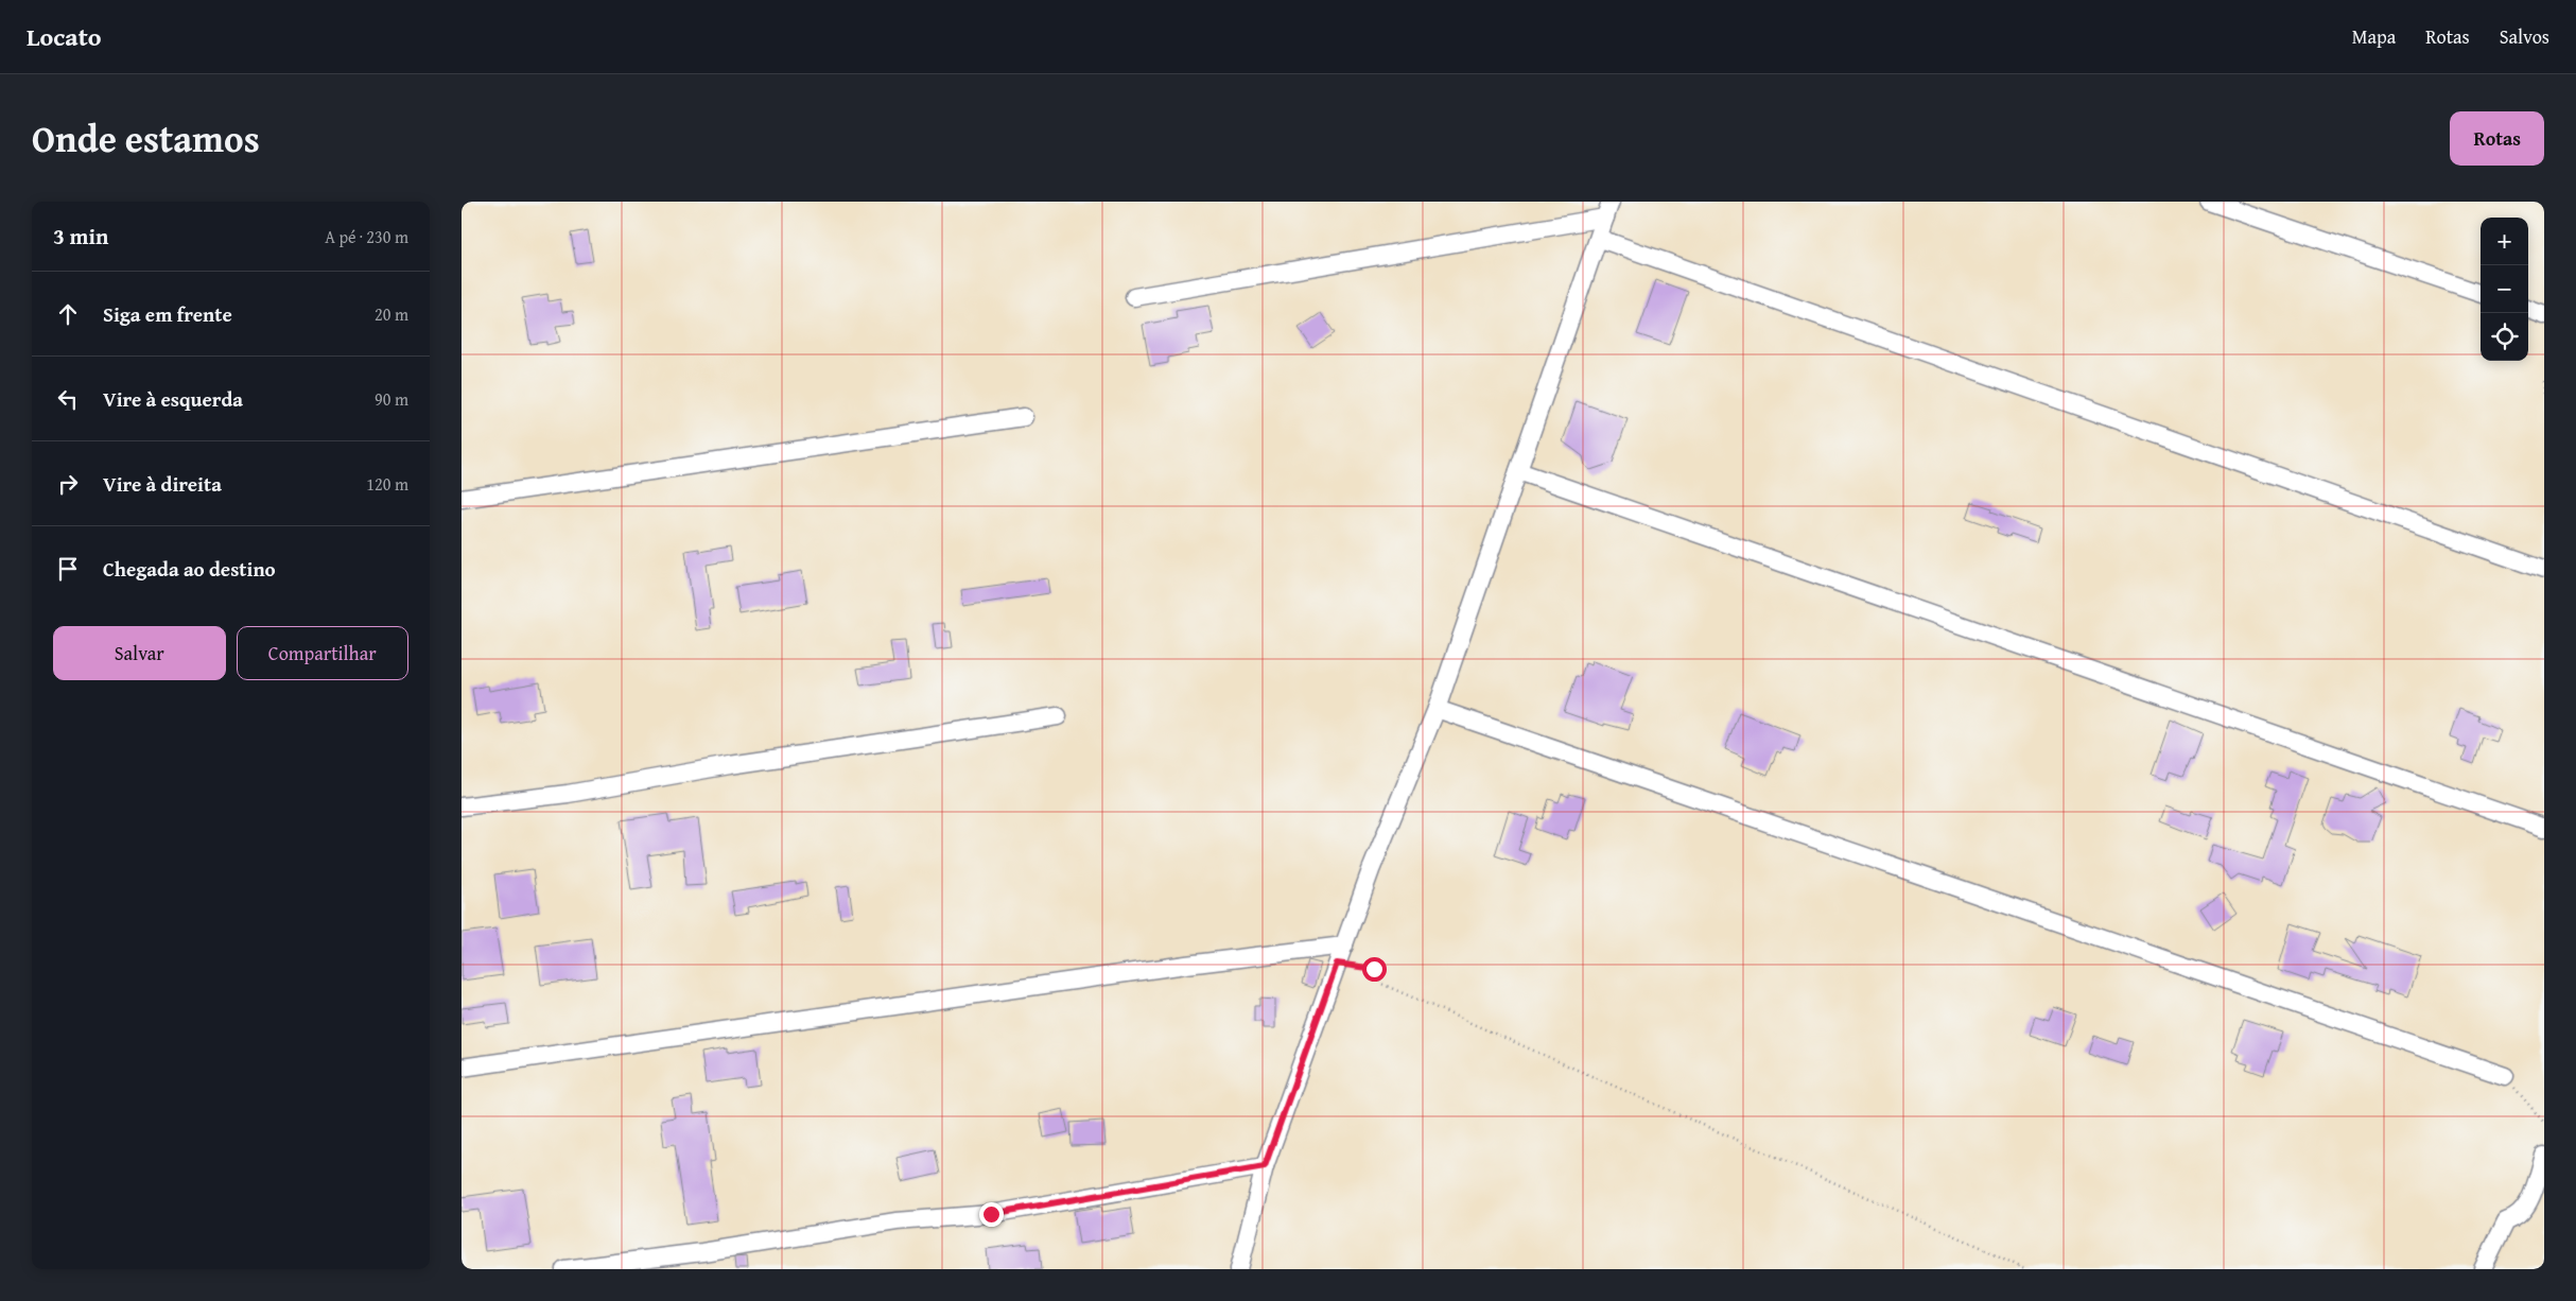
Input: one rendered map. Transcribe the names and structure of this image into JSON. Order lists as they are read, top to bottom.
{
  "page": {
    "header": "Locato",
    "nav": ["Mapa", "Rotas", "Salvos"],
    "title": "Onde estamos",
    "buttons": [
      "Rotas",
      ["Salvar", "Compartilhar"]
    ],
    "heading": ["3 min", "A pé · 230 m"],
    "map_buttons": ["+", "−"],
    "list": [
      ["Siga em frente", "20 m"],
      ["Vire à esquerda", "90 m"],
      ["Vire à direita", "120 m"],
      "Chegada ao destino"
    ]
  }
}
